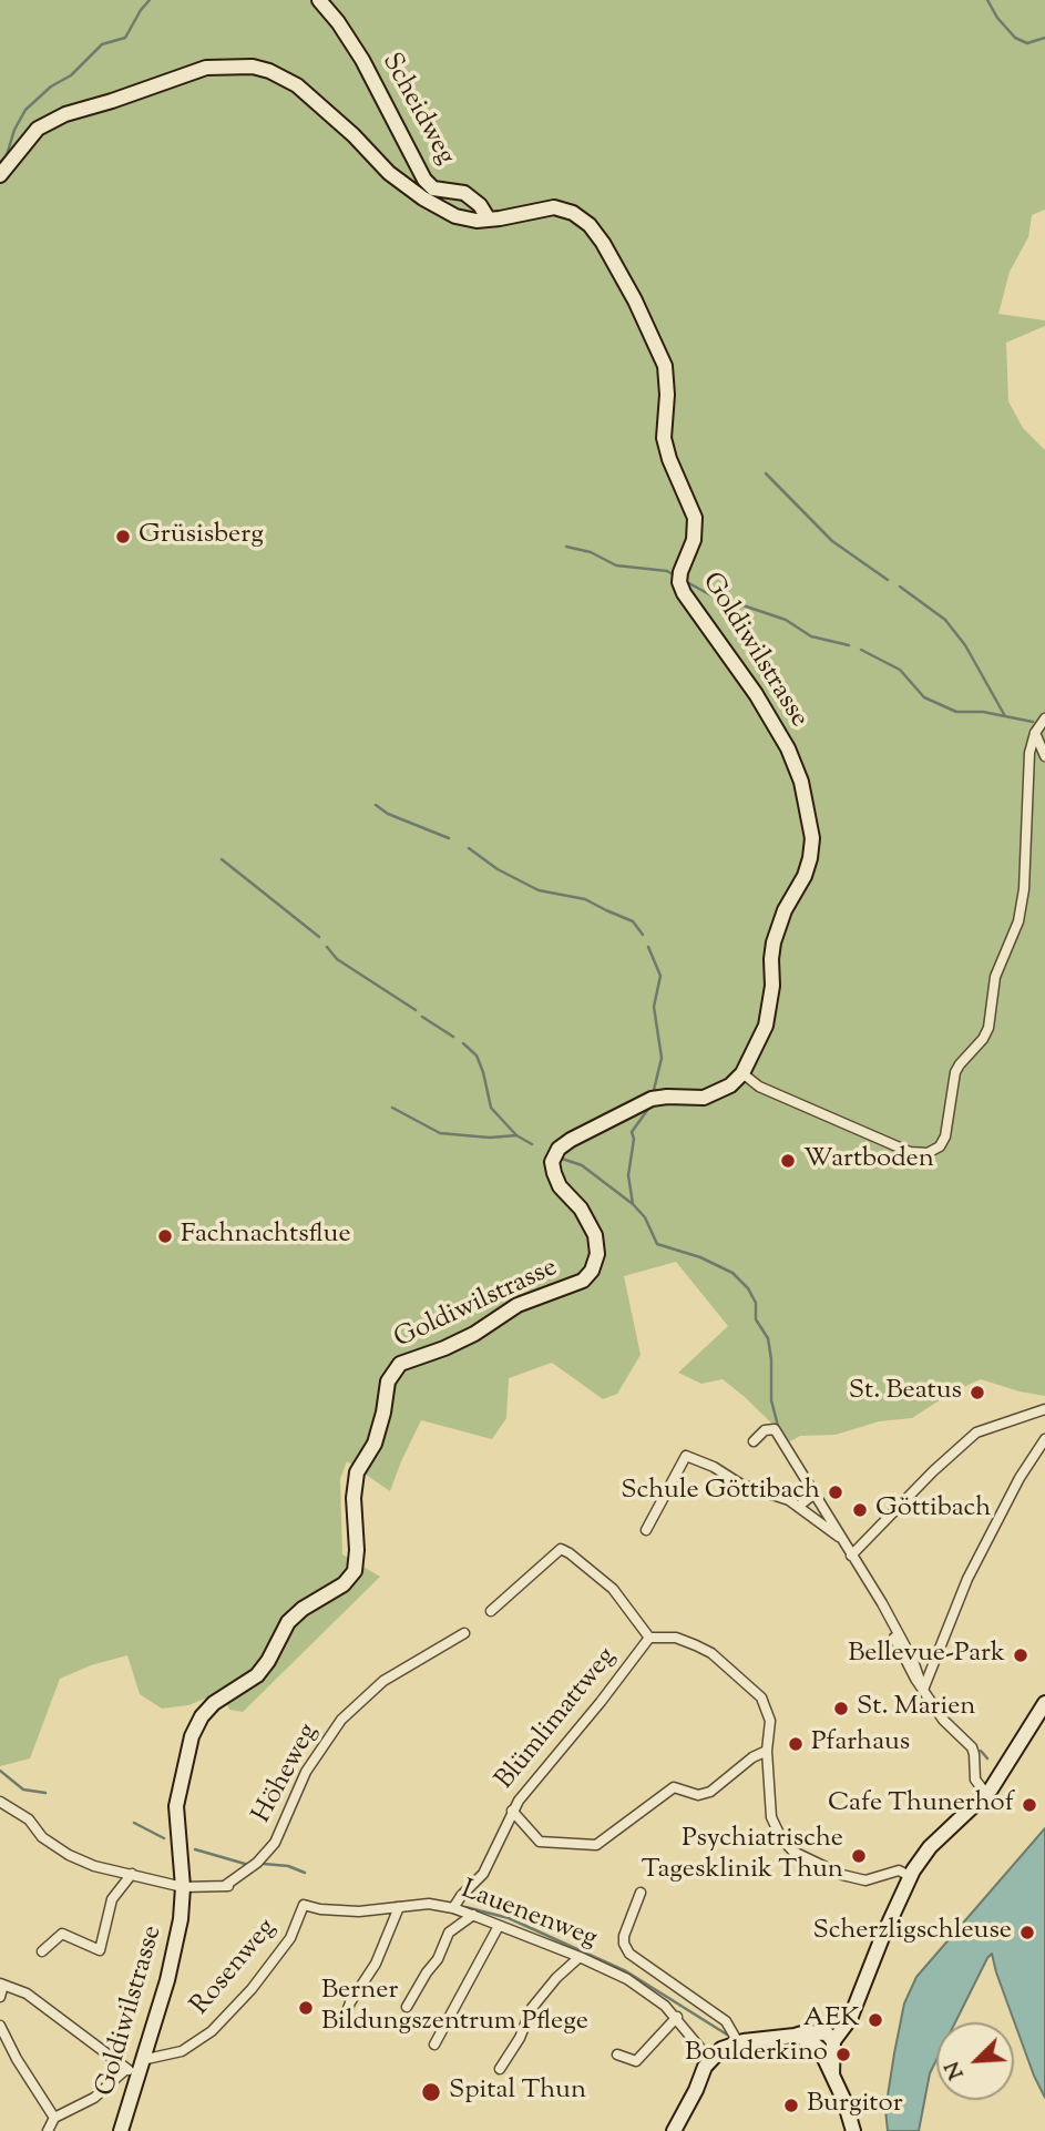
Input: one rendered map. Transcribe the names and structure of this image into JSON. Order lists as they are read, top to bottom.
{
  "streets": {
    "street": [
      "Scheidweg",
      "Goldiwilstrasse",
      "Blümlimattweg",
      "Höheweg",
      "Lauenenweg",
      "Rosenweg"
    ]
  },
  "crossings": [
    ["Scheidweg", "Goldiwilstrasse"],
    ["Goldiwilstrasse", "Höheweg"],
    ["Goldiwilstrasse", "Rosenweg"],
    ["Blümlimattweg", "Lauenenweg"],
    ["Lauenenweg", "Rosenweg"]
  ],
  "places": [
    "Grüsisberg",
    "Wartboden",
    "Fachnachtsflue",
    "St. Beatus",
    "Schule Göttibach",
    "Göttibach",
    "Bellevue-Park",
    "St. Marien",
    "Pfarhaus",
    "Cafe Thunerhof",
    "Psychiatrische Tagesklinik Thun",
    "Scherzligschleuse",
    "Berner Bildungszentrum Pflege",
    "AEK",
    "Boulderkino",
    "Spital Thun",
    "Burgitor"
  ],
  "north": "bottom left"
}
